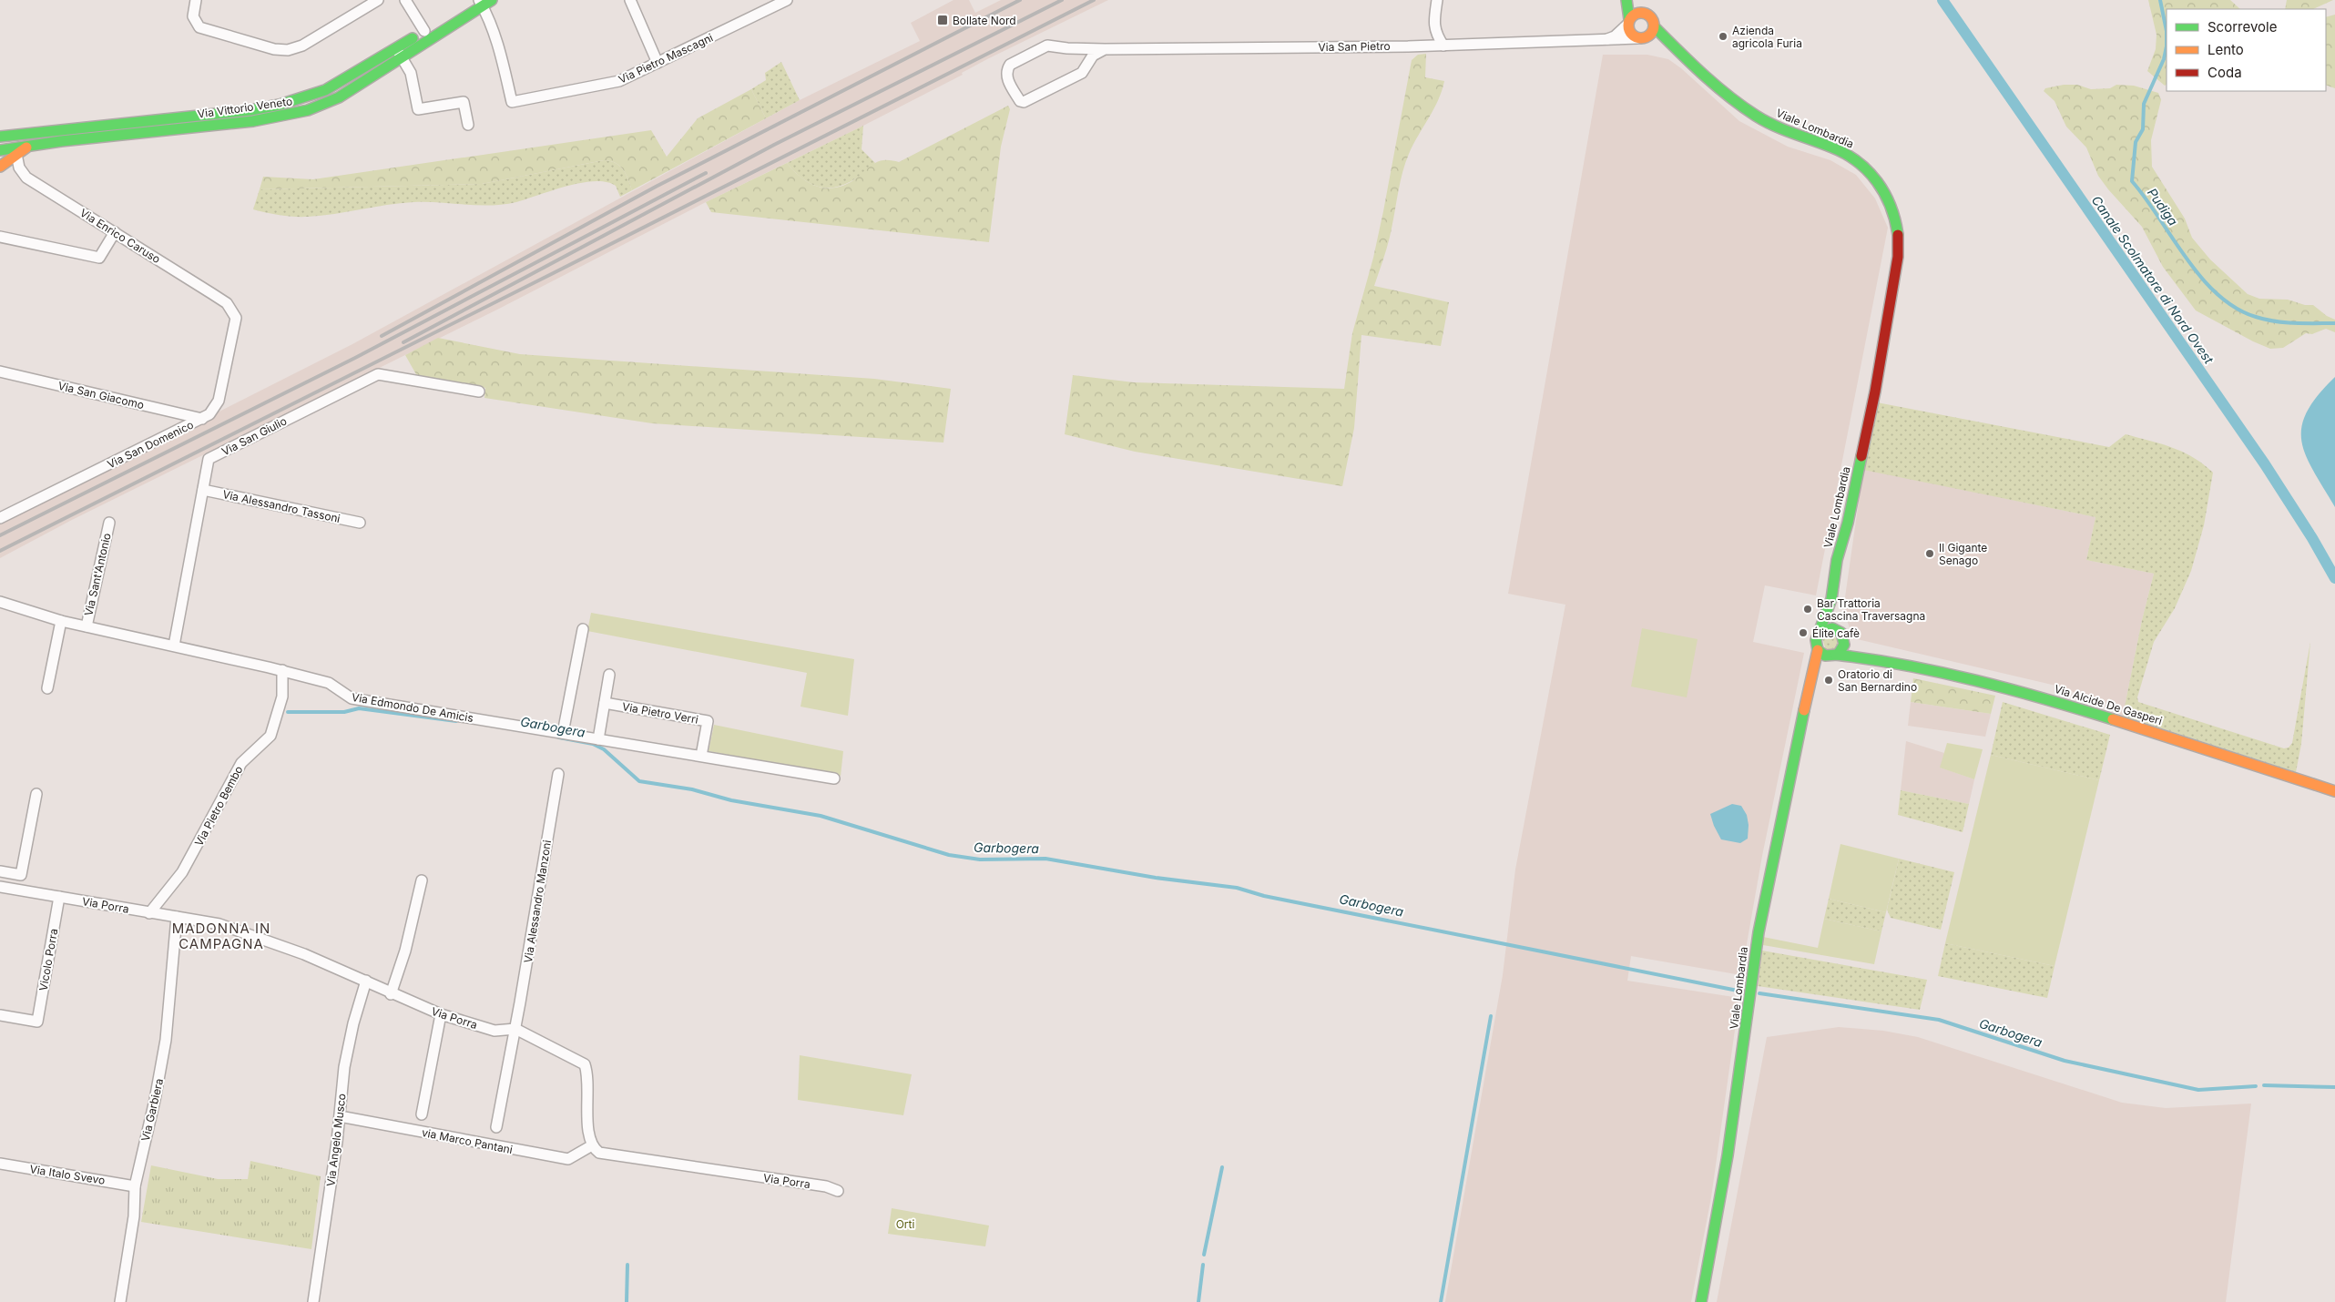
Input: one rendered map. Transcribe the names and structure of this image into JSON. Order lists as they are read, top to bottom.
{
  "streets": {
    "street": [
      "Via San Pietro",
      "Via Pietro Mascagni",
      "Via Vittorio Veneto",
      "Viale Lombardia",
      "Via Enrico Caruso",
      "Via San Giacomo",
      "Via San Giulio",
      "Via San Domenico",
      "Via Alessandro Tassoni",
      "Via Sant'Antonio",
      "Via Alcide De Gasperi",
      "Via Edmondo De Amicis",
      "Via Pietro Verri",
      "Via Pietro Bembo",
      "Via Alessandro Manzoni",
      "Via Porra",
      "Vicolo Porra",
      "Via Garbiera",
      "Via Angelo Musco",
      "via Marco Pantani",
      "Via Italo Svevo"
    ]
  },
  "crossings": [
    ["Via San Pietro", "Viale Lombardia"],
    ["Via Pietro Mascagni", "Via Vittorio Veneto"],
    ["Via Vittorio Veneto", "Via Enrico Caruso"],
    ["Viale Lombardia", "Via Alcide De Gasperi"],
    ["Via Enrico Caruso", "Via San Domenico"],
    ["Via San Giacomo", "Via San Domenico"],
    ["Via San Giulio", "Via Alessandro Tassoni"],
    ["Via San Giulio", "Via Edmondo De Amicis"],
    ["Via Sant'Antonio", "Via Edmondo De Amicis"],
    ["Via Edmondo De Amicis", "Via Pietro Verri"],
    ["Via Edmondo De Amicis", "Via Pietro Bembo"],
    ["Via Pietro Bembo", "Via Porra"],
    ["Via Alessandro Manzoni", "Via Porra"],
    ["Via Porra", "Vicolo Porra"],
    ["Via Porra", "Via Garbiera"],
    ["Via Porra", "Via Angelo Musco"],
    ["Via Porra", "via Marco Pantani"],
    ["Via Garbiera", "Via Italo Svevo"],
    ["Via Angelo Musco", "via Marco Pantani"]
  ],
  "districts": ["MADONNA IN CAMPAGNA"],
  "water": ["Pudiga", "Canale Scolmatore di Nord Ovest", "Garbogera"],
  "parks": ["Orti"],
  "places": {
    "transit": ["Bollate Nord"],
    "other": [
      "Azienda agricola Furia",
      "Il Gigante Senago",
      "Bar Trattoria Cascina Traversagna",
      "Élite cafè",
      "Oratorio di San Bernardino"
    ]
  },
  "legend": ["Scorrevole", "Lento", "Coda"]
}
